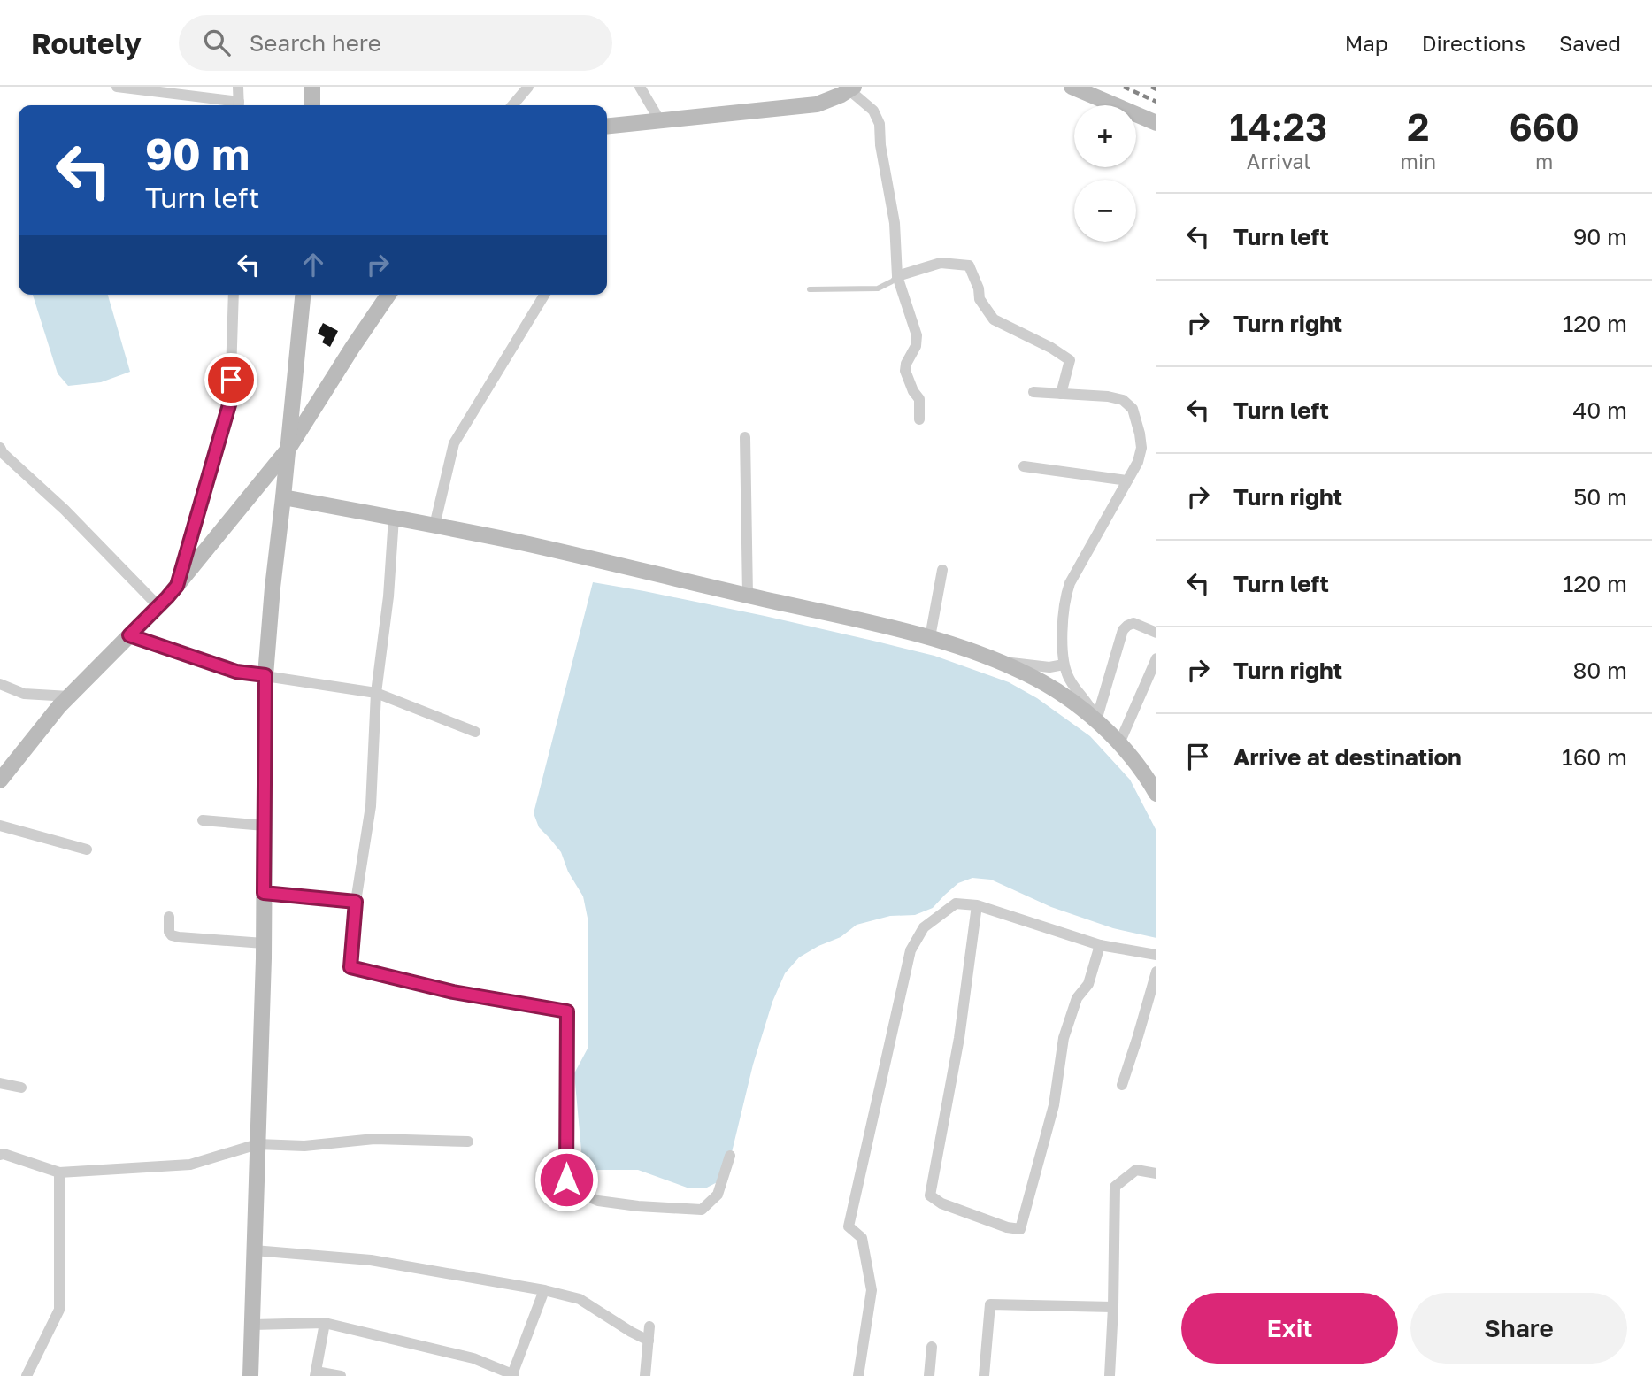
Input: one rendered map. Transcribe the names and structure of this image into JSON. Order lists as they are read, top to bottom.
{
  "page": {
    "header": "Routely",
    "search": "Search here",
    "nav": ["Map", "Directions", "Saved"],
    "eta": [
      "14:23",
      "Arrival",
      "2",
      "min",
      "660",
      "m"
    ],
    "map_buttons": ["+", "−"],
    "turn": ["90 m", "Turn left"],
    "list": [
      {
        "name": "Turn left",
        "value": "90 m"
      },
      {
        "name": "Turn right",
        "value": "120 m"
      },
      {
        "name": "Turn left",
        "value": "40 m"
      },
      {
        "name": "Turn right",
        "value": "50 m"
      },
      {
        "name": "Turn left",
        "value": "120 m"
      },
      {
        "name": "Turn right",
        "value": "80 m"
      },
      {
        "name": "Arrive at destination",
        "value": "160 m"
      }
    ],
    "buttons": ["Exit", "Share"]
  }
}
